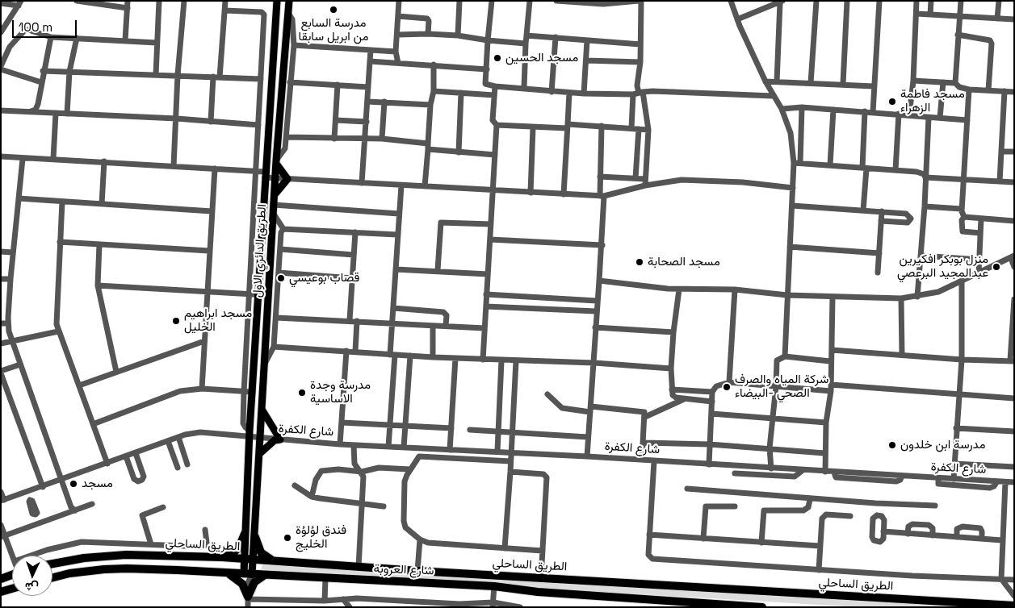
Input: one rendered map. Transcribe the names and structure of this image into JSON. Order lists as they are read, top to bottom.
{
  "streets": {
    "highway": ["الطريق الساحلي", "شارع العروبة"],
    "main road": ["الطريق الدائري الاول"],
    "street": ["شارع الكفرة"]
  },
  "crossings": [
    ["الطريق الدائري الاول", "شارع الكفرة"],
    ["الطريق الدائري الاول", "الطريق الساحلي"],
    ["الطريق الدائري الاول", "شارع العروبة"]
  ],
  "places": [
    "مدرسة السابع من ابريل سابقا",
    "مسجد الحسين",
    "مسجد فاطمة الزهراء",
    "مسجد الصحابة",
    "منزل بوبكر افكيرين عبدالمجيد البرعصي",
    "قصاب بوعيسي",
    "مسجد ابراهيم الخليل",
    "شركة المياه والصرف الصحي -البيضاء",
    "مدرسة وجدة الاساسية",
    "مدرسة ابن خلدون",
    "مسجد",
    "فندق لؤلؤة الخليج"
  ],
  "scale_bar": "100 m",
  "north": "bottom"
}
